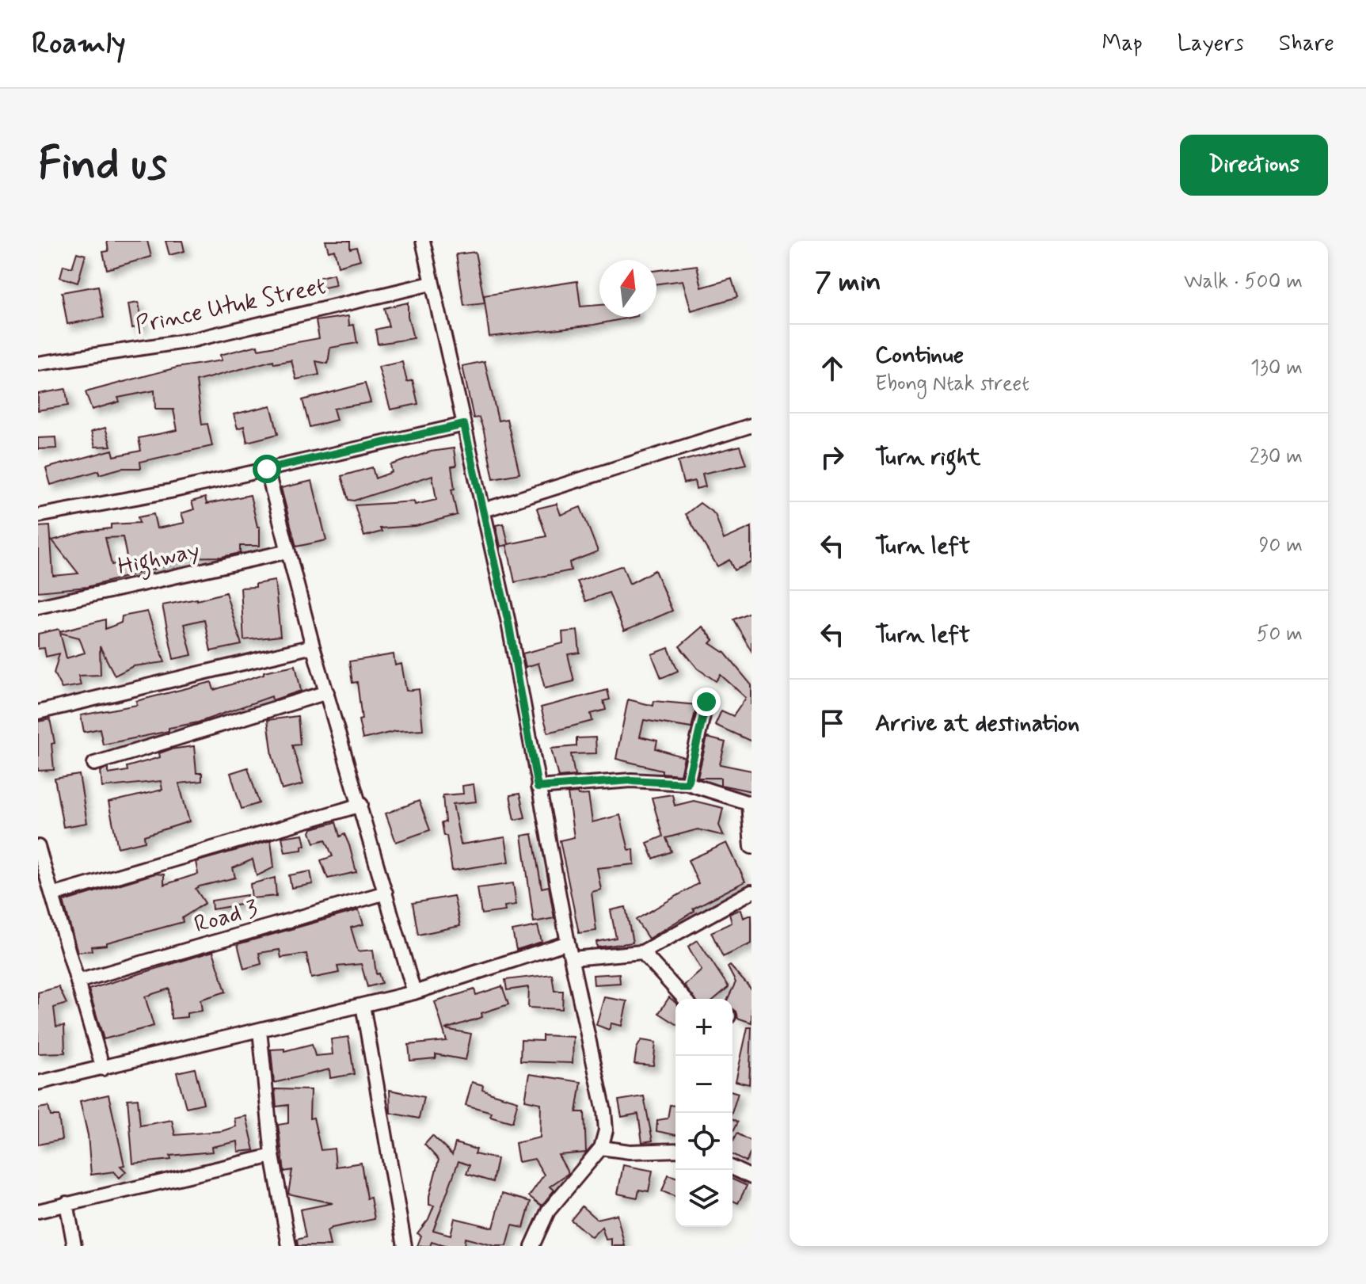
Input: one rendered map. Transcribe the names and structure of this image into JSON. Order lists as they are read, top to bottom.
{
  "streets": {
    "street": ["Prince Utuk Street", "Highway", "Road 3"]
  },
  "north": "top",
  "page": {
    "header": "Roamly",
    "nav": ["Map", "Layers", "Share"],
    "buttons": "Directions",
    "title": "Find us",
    "heading": ["7 min", "Walk · 500 m"],
    "list": [
      ["Continue", "Ebong Ntak street", "130 m"],
      ["Turn right", "230 m"],
      ["Turn left", "90 m"],
      ["Turn left", "50 m"],
      "Arrive at destination"
    ],
    "map_buttons": ["+", "−"]
  }
}
